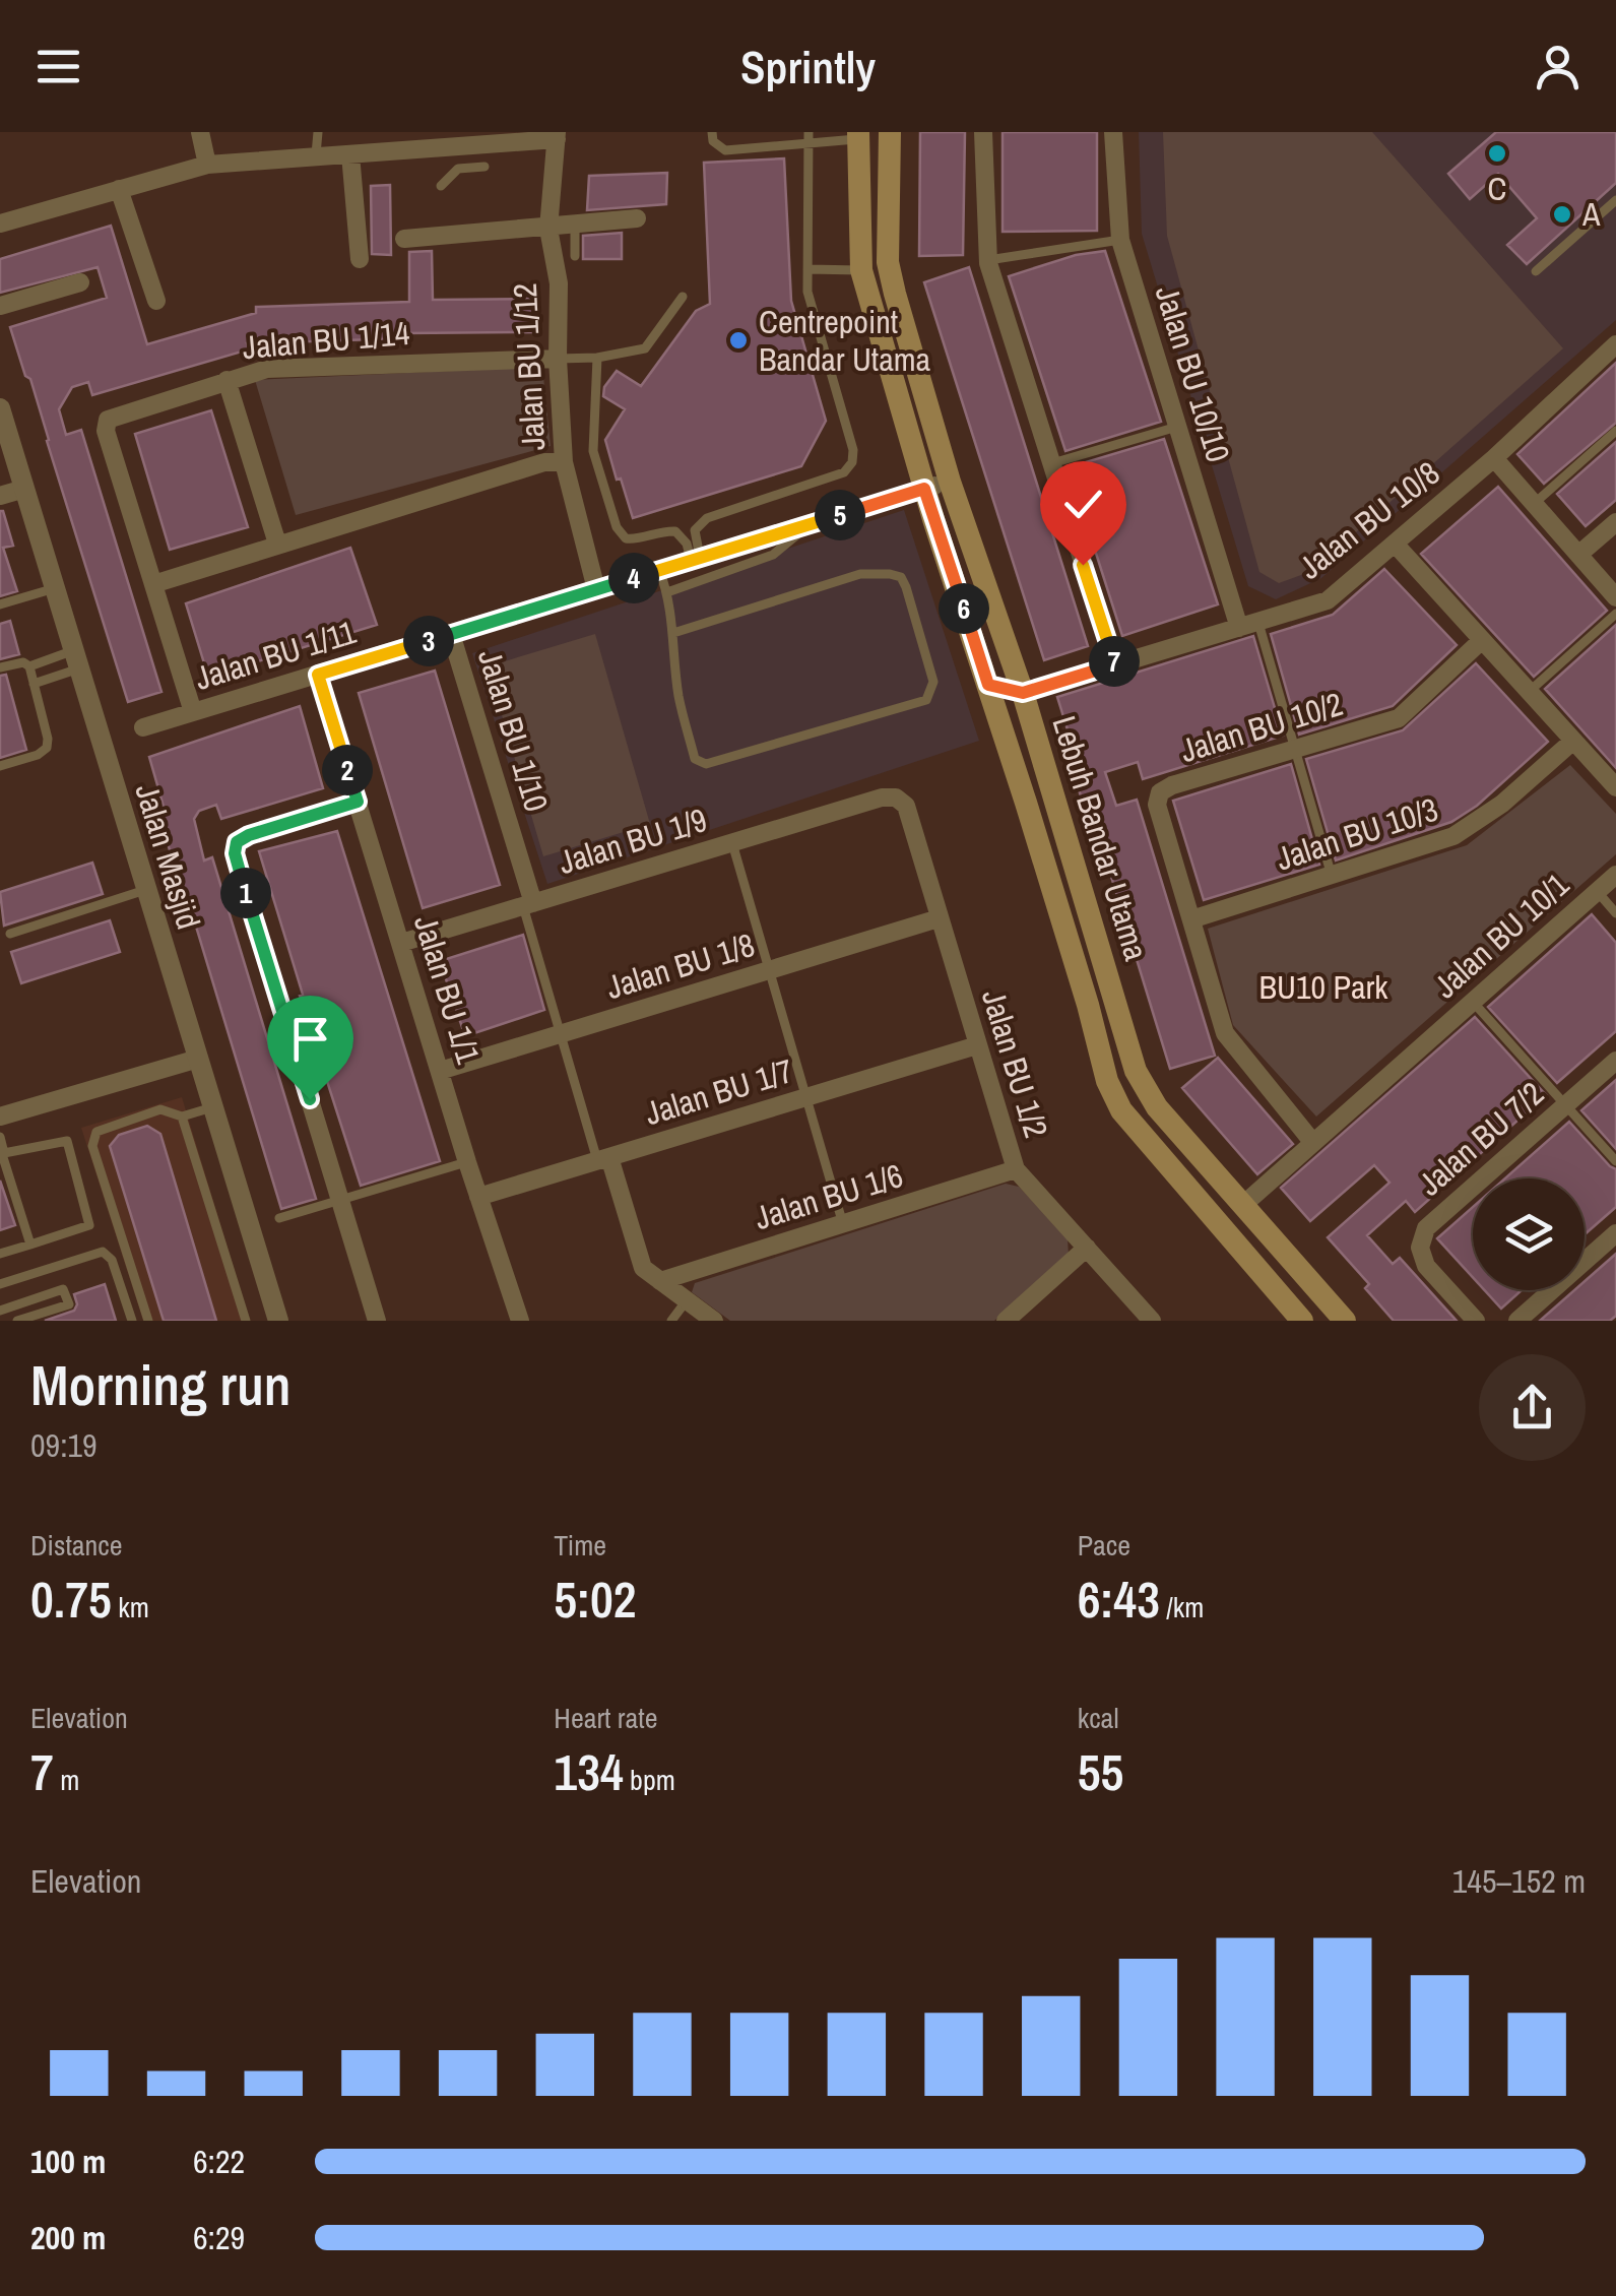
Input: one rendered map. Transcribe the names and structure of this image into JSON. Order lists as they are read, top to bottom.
{
  "streets": {
    "main road": ["Lebuh Bandar Utama"],
    "street": [
      "Jalan BU 1/14",
      "Jalan BU 1/12",
      "Jalan BU 10/10",
      "Jalan BU 10/8",
      "Jalan BU 1/11",
      "Jalan BU 10/2",
      "Jalan BU 1/10",
      "Jalan BU 10/3",
      "Jalan BU 1/9",
      "Jalan Masjid",
      "Jalan BU 10/1",
      "Jalan BU 1/8",
      "Jalan BU 1/1",
      "Jalan BU 1/2",
      "Jalan BU 1/7",
      "Jalan BU 7/2",
      "Jalan BU 1/6"
    ]
  },
  "crossings": [
    ["Jalan BU 1/14", "Jalan BU 1/12"],
    ["Jalan BU 1/14", "Jalan BU 1/11"],
    ["Jalan BU 1/12", "Jalan BU 1/11"],
    ["Jalan BU 10/10", "Jalan BU 10/8"],
    ["Jalan BU 1/11", "Jalan BU 1/10"],
    ["Jalan BU 1/11", "Lebuh Bandar Utama"],
    ["Jalan BU 1/11", "Jalan BU 1/1"],
    ["Jalan BU 10/2", "Jalan BU 10/3"],
    ["Jalan BU 1/10", "Jalan BU 1/9"],
    ["Lebuh Bandar Utama", "Jalan BU 10/1"],
    ["Jalan BU 1/9", "Jalan BU 1/1"],
    ["Jalan BU 1/9", "Jalan BU 1/2"],
    ["Jalan BU 1/8", "Jalan BU 1/1"],
    ["Jalan BU 1/8", "Jalan BU 1/2"],
    ["Jalan BU 1/1", "Jalan BU 1/7"],
    ["Jalan BU 1/2", "Jalan BU 1/7"],
    ["Jalan BU 1/2", "Jalan BU 1/6"]
  ],
  "parks": ["BU10 Park"],
  "places": ["C", "A", "Centrepoint Bandar Utama"],
  "page": {
    "header": "Sprintly",
    "pins": [
      "5",
      "4",
      "6",
      "3",
      "7",
      "2",
      "1"
    ],
    "heading": ["Morning run", "09:19"],
    "stats": [
      ["Distance", "0.75 km"],
      ["Time", "5:02"],
      ["Pace", "6:43 /km"],
      ["Elevation", "7 m"],
      ["Heart rate", "134 bpm"],
      ["kcal", "55"]
    ],
    "chart": ["Elevation", "145–152 m"],
    "list": [
      {
        "name": "100 m",
        "note": "6:22"
      },
      {
        "name": "200 m",
        "note": "6:29"
      }
    ]
  }
}
